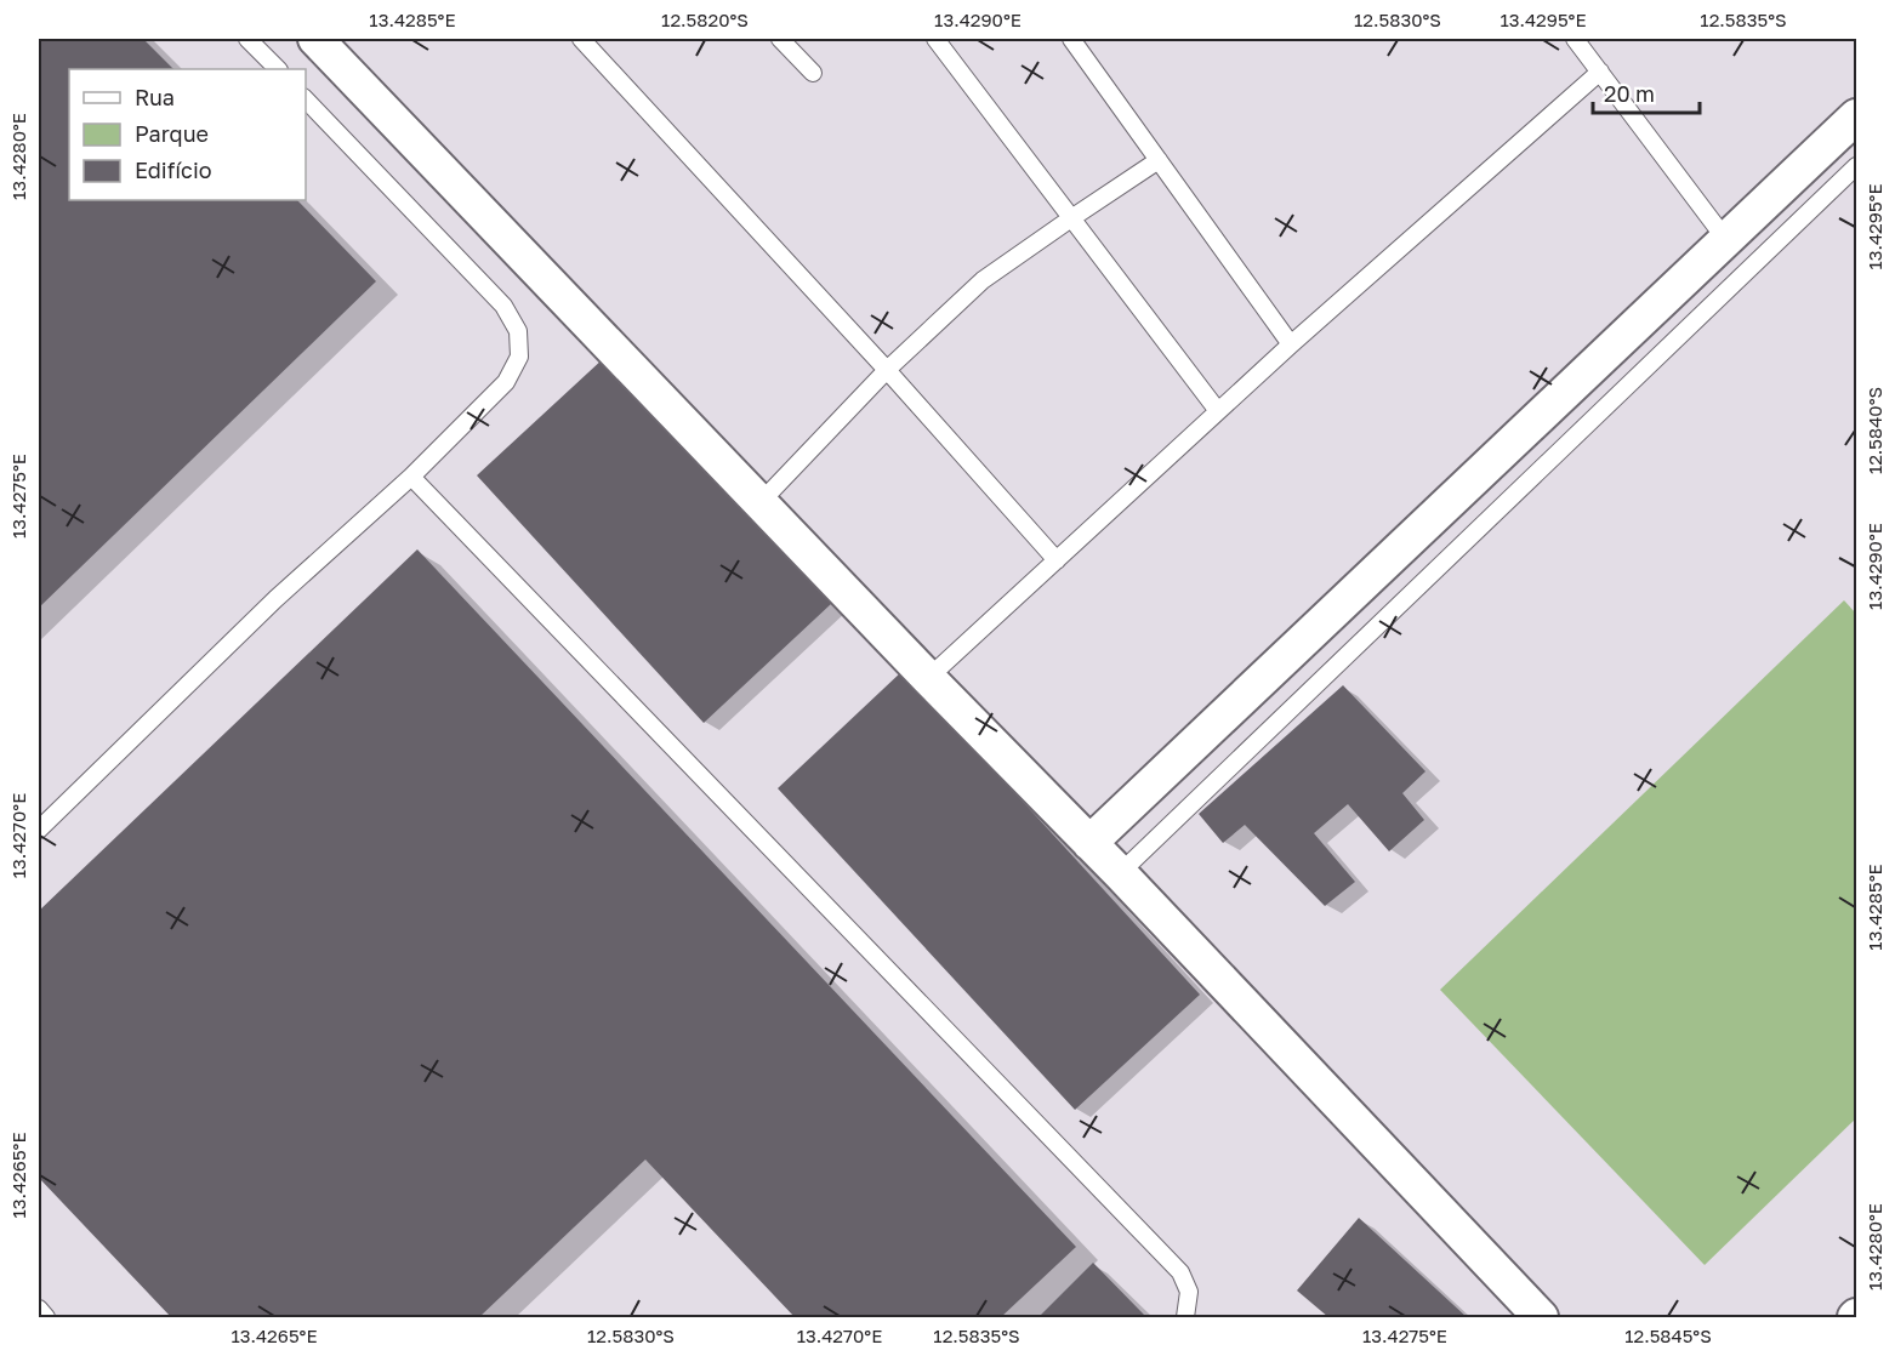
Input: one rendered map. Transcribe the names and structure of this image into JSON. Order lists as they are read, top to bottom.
{
  "legend": ["Rua", "Parque", "Edifício"],
  "scale_bar": "20 m",
  "coordinates": [
    "13.4285°E",
    "12.5820°S",
    "13.4290°E",
    "12.5830°S",
    "13.4295°E",
    "12.5835°S",
    "13.4280°E",
    "12.5840°S",
    "13.4275°E",
    "13.4270°E",
    "13.4265°E",
    "12.5845°S"
  ]
}
